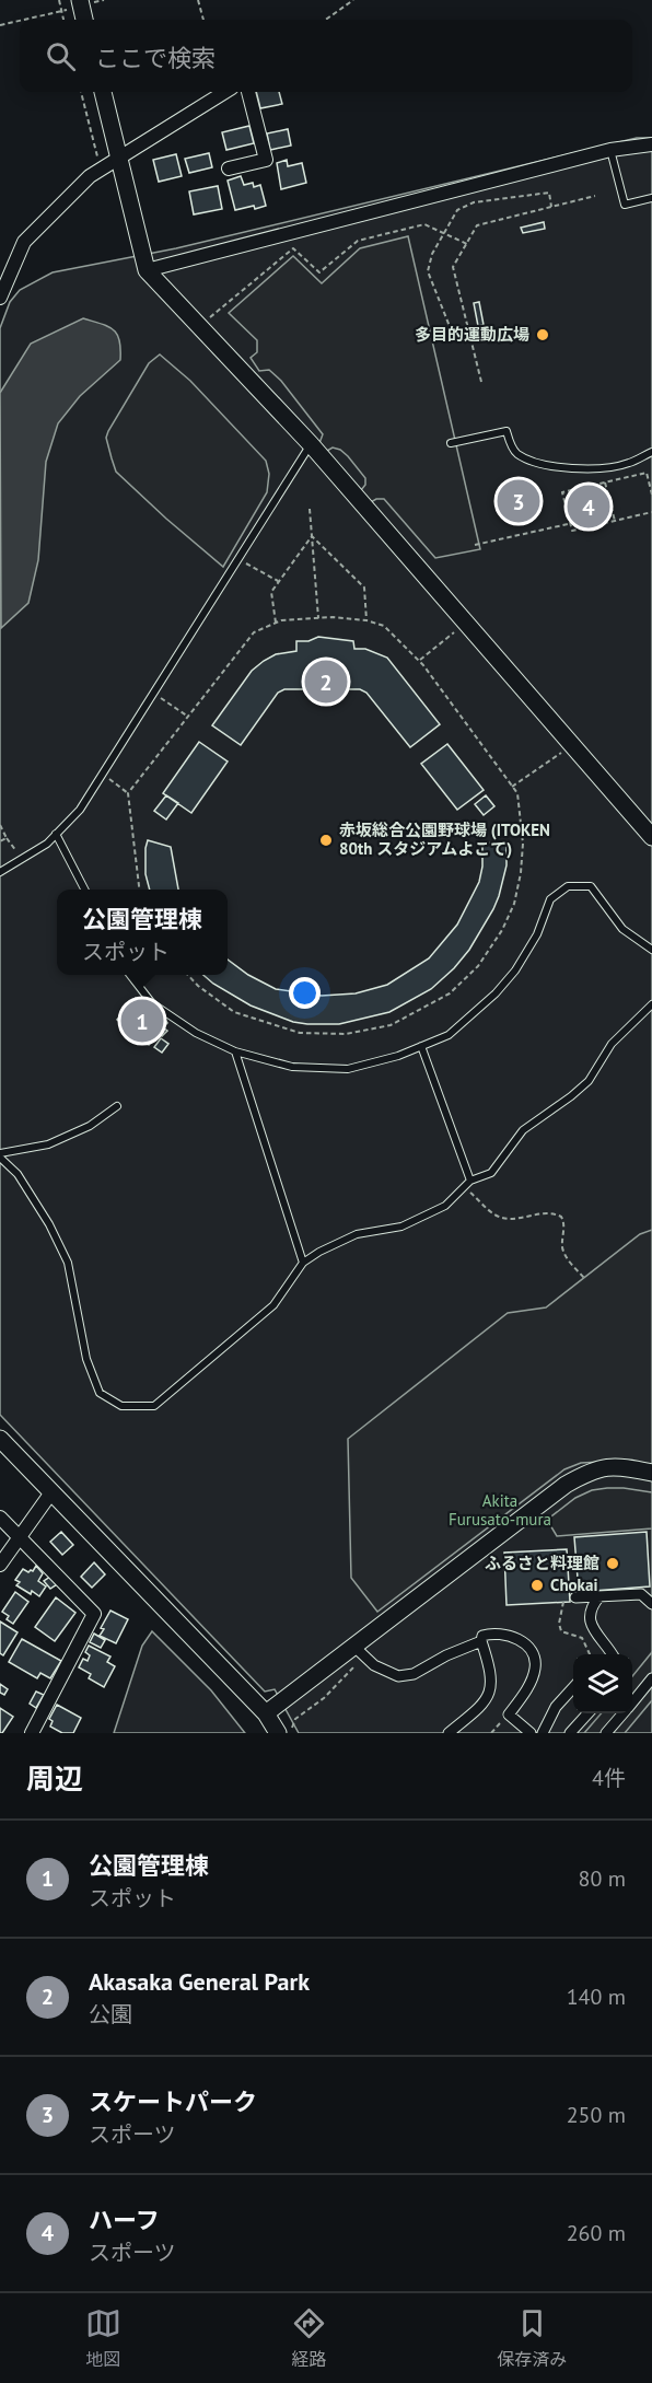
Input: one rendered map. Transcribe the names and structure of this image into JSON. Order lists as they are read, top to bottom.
{
  "parks": ["Akita Furusato-mura"],
  "places": [
    "多目的運動広場",
    "赤坂総合公園野球場 (ITOKEN 80th スタジアムよこて)",
    "ふるさと料理館",
    "Chokai"
  ],
  "page": {
    "search": "ここで検索",
    "pins": [
      "3",
      "4",
      "2",
      "1"
    ],
    "popup": ["公園管理棟", "スポット"],
    "heading": ["周辺", "4件"],
    "list": [
      {
        "mark": "1",
        "name": "公園管理棟",
        "note": "スポット",
        "value": "80 m"
      },
      {
        "mark": "2",
        "name": "Akasaka General Park",
        "note": "公園",
        "value": "140 m"
      },
      {
        "mark": "3",
        "name": "スケートパーク",
        "note": "スポーツ",
        "value": "250 m"
      },
      {
        "mark": "4",
        "name": "ハーフ",
        "note": "スポーツ",
        "value": "260 m"
      }
    ],
    "nav": ["地図", "経路", "保存済み"]
  }
}
